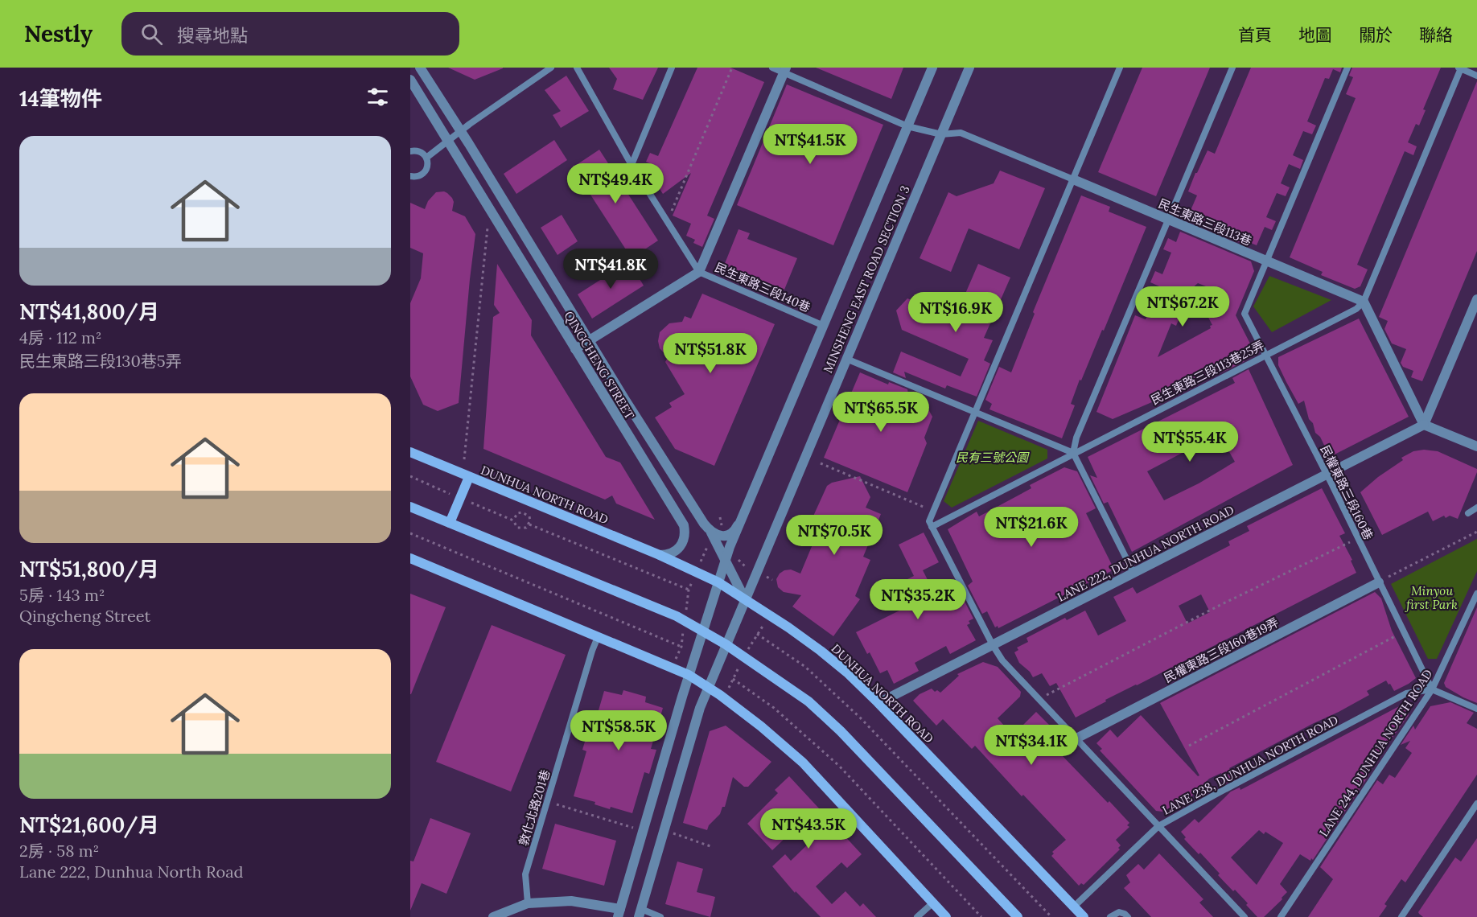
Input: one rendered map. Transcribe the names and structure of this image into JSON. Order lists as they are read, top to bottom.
{
  "streets": {
    "main road": ["DUNHUA NORTH ROAD"],
    "street": [
      "民生東路三段113巷",
      "MINSHENG EAST ROAD SECTION 3",
      "QINGCHENG STREET",
      "LANE 222, DUNHUA NORTH ROAD",
      "民權東路三段160巷19弄"
    ],
    "lane": [
      "民生東路三段140巷",
      "民生東路三段113巷25弄",
      "民權東路三段160巷",
      "LANE 244, DUNHUA NORTH ROAD",
      "LANE 238, DUNHUA NORTH ROAD",
      "敦化北路201巷"
    ]
  },
  "crossings": [
    ["民生東路三段113巷", "MINSHENG EAST ROAD SECTION 3"],
    ["民生東路三段113巷", "民生東路三段113巷25弄"],
    ["民生東路三段113巷", "民權東路三段160巷"],
    ["MINSHENG EAST ROAD SECTION 3", "民生東路三段140巷"],
    ["MINSHENG EAST ROAD SECTION 3", "QINGCHENG STREET"],
    ["MINSHENG EAST ROAD SECTION 3", "DUNHUA NORTH ROAD"],
    ["QINGCHENG STREET", "DUNHUA NORTH ROAD"],
    ["民生東路三段113巷25弄", "民權東路三段160巷"],
    ["民權東路三段160巷", "LANE 222, DUNHUA NORTH ROAD"],
    ["民權東路三段160巷", "民權東路三段160巷19弄"],
    ["民權東路三段160巷", "LANE 244, DUNHUA NORTH ROAD"],
    ["民權東路三段160巷", "LANE 238, DUNHUA NORTH ROAD"],
    ["DUNHUA NORTH ROAD", "LANE 222, DUNHUA NORTH ROAD"],
    ["DUNHUA NORTH ROAD", "LANE 238, DUNHUA NORTH ROAD"],
    ["LANE 244, DUNHUA NORTH ROAD", "LANE 238, DUNHUA NORTH ROAD"]
  ],
  "parks": ["民有三號公園", "Minyou first Park"],
  "page": {
    "header": "Nestly",
    "search": "搜尋地點",
    "nav": [
      "首頁",
      "地圖",
      "關於",
      "聯絡"
    ],
    "heading": "14筆物件",
    "price": [
      "NT$41.5K",
      "NT$49.4K",
      "NT$41.8K",
      "NT$67.2K",
      "NT$16.9K",
      "NT$51.8K",
      "NT$65.5K",
      "NT$55.4K",
      "NT$21.6K",
      "NT$70.5K",
      "NT$35.2K",
      "NT$58.5K",
      "NT$34.1K",
      "NT$43.5K"
    ],
    "list": [
      {
        "name": "NT$41,800/月",
        "note": "4房 · 112 m² · 民生東路三段130巷5弄"
      },
      {
        "name": "NT$51,800/月",
        "note": "5房 · 143 m² · Qingcheng Street"
      },
      {
        "name": "NT$21,600/月",
        "note": "2房 · 58 m² · Lane 222, Dunhua North Road"
      }
    ]
  }
}
